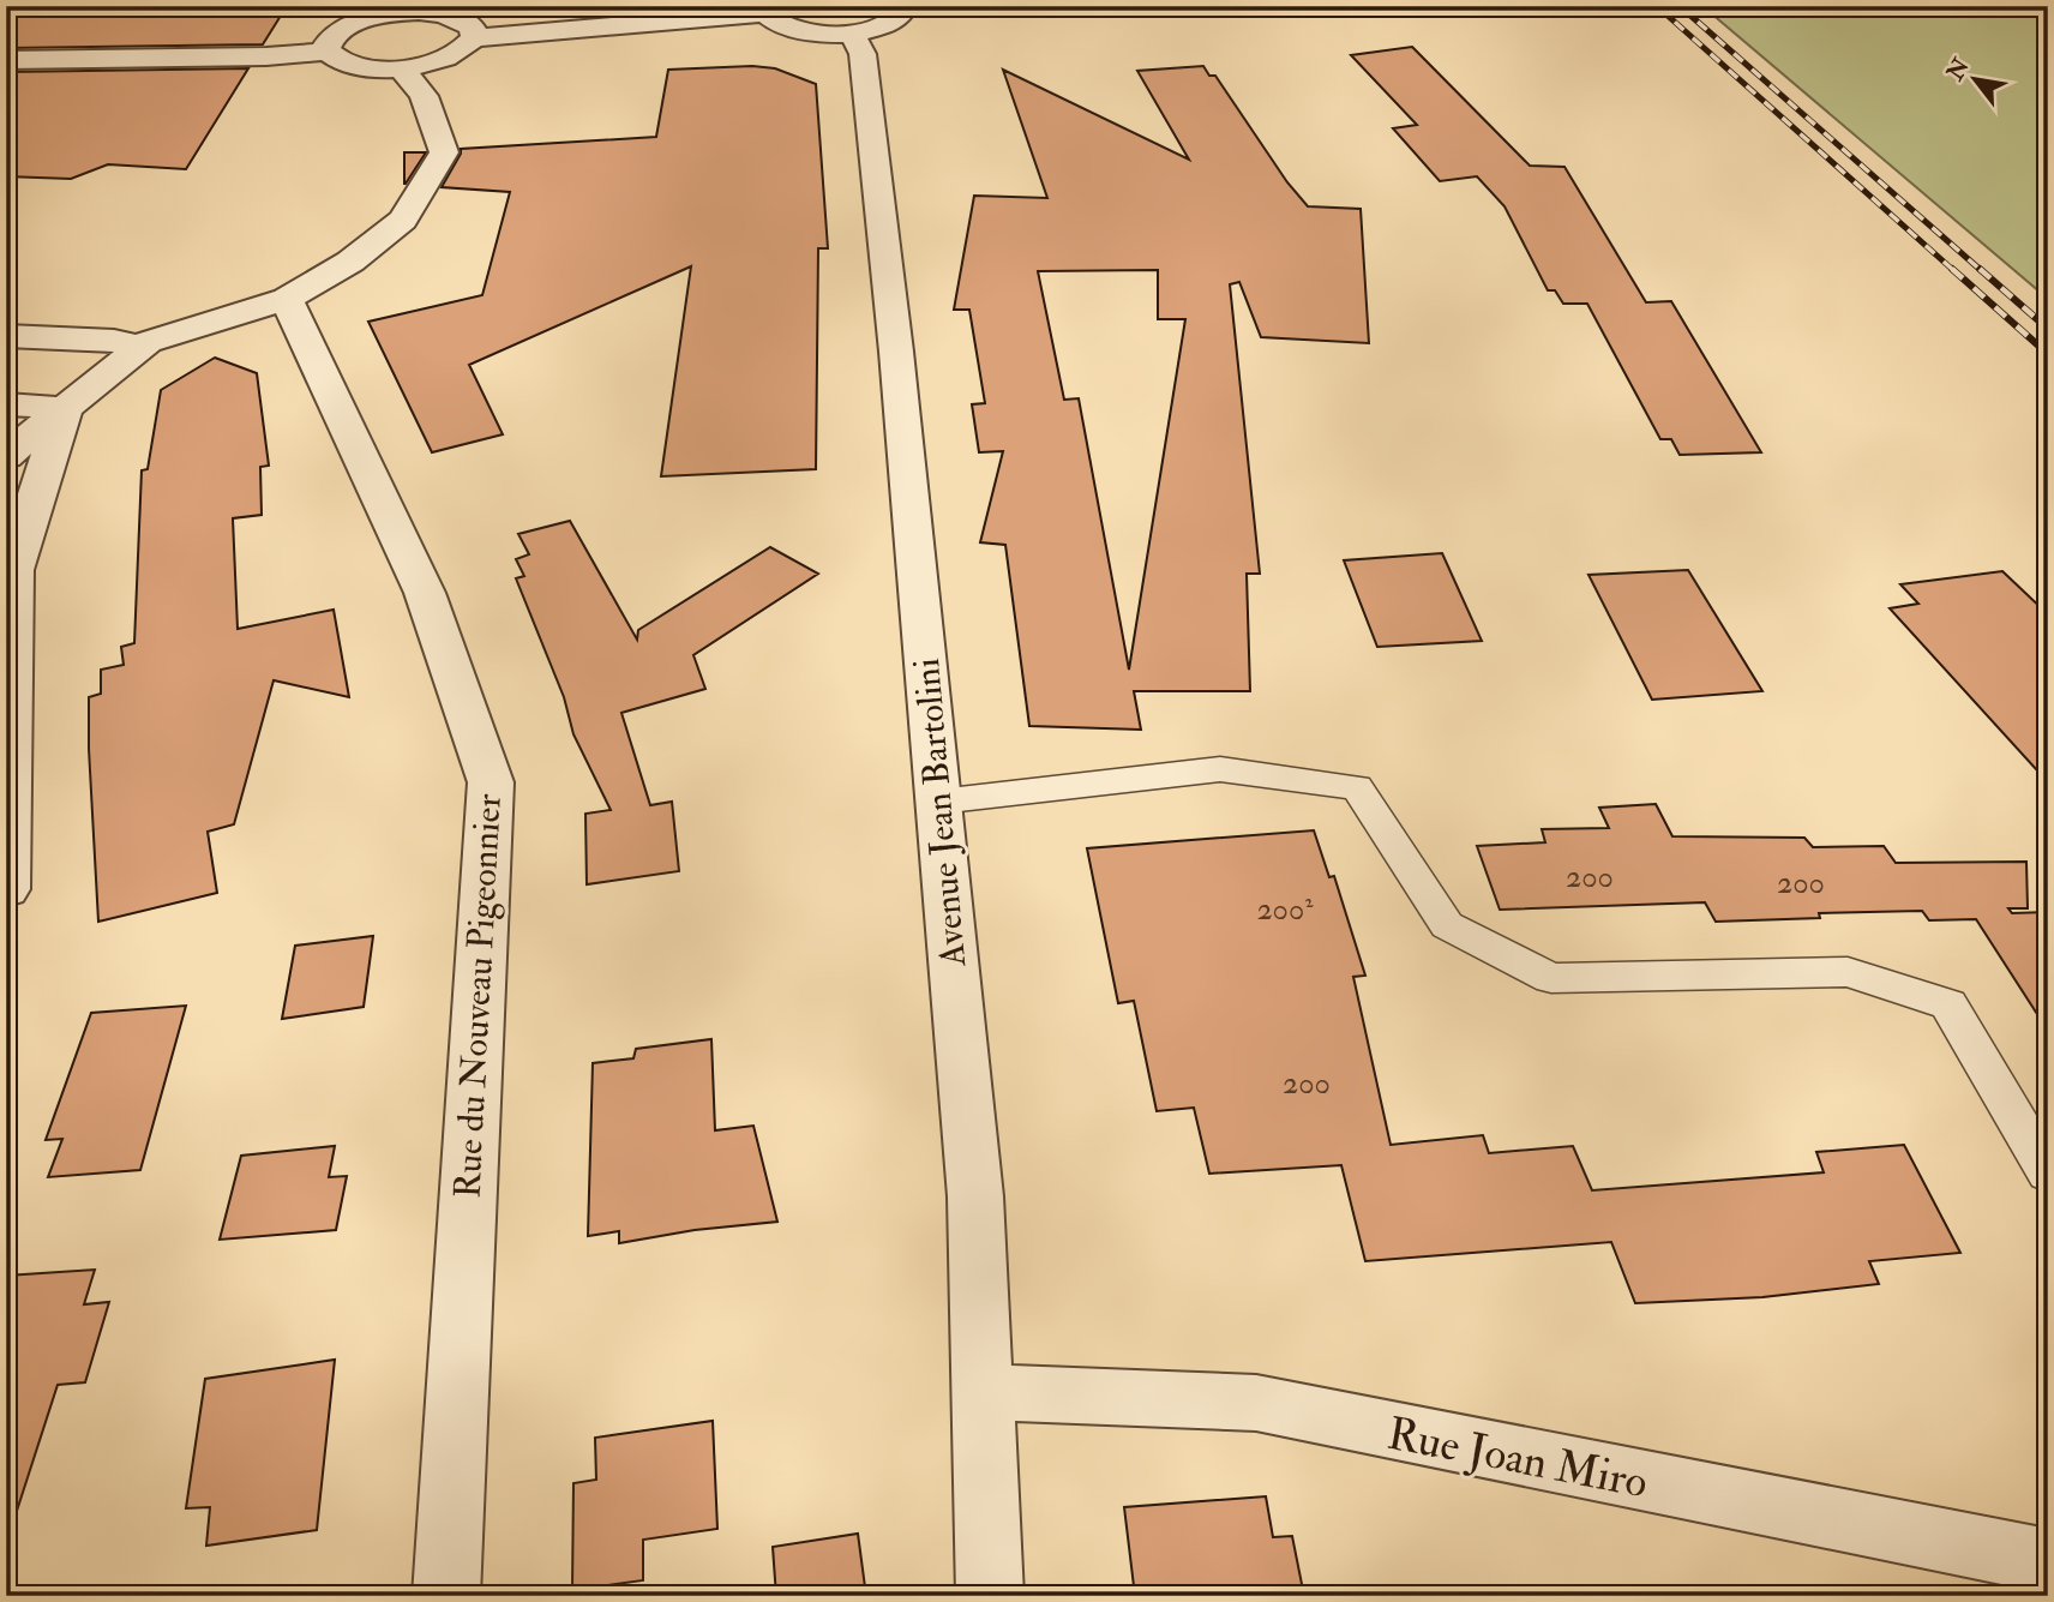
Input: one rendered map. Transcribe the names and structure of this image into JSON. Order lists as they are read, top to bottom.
{
  "streets": {
    "street": ["Avenue Jean Bartolini", "Rue du Nouveau Pigeonnier", "Rue Joan Miro"]
  },
  "crossings": [
    ["Avenue Jean Bartolini", "Rue Joan Miro"]
  ],
  "house_numbers": [
    "200",
    "200",
    "200²",
    "200"
  ],
  "north": "top left"
}
